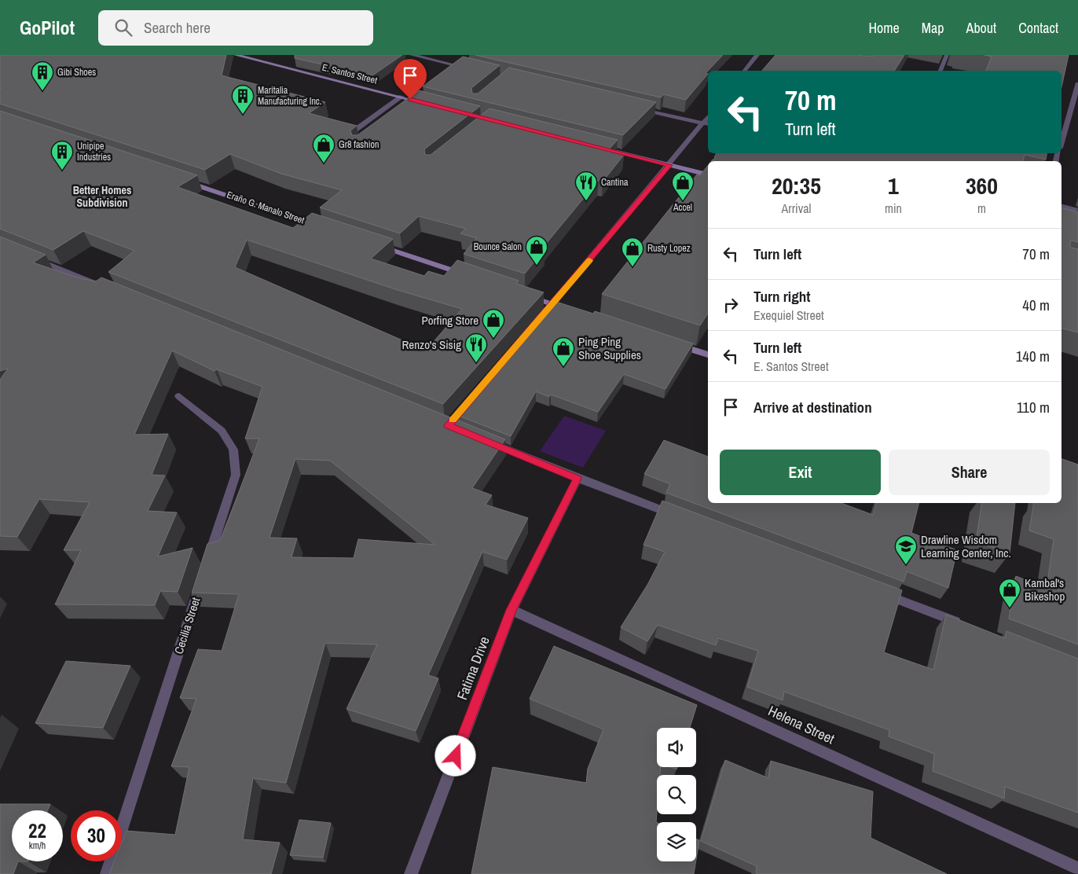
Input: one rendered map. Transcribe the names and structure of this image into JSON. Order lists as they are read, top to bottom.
{
  "streets": {
    "street": [
      "E. Santos Street",
      "Eraño G. Manalo Street",
      "Cecilia Street",
      "Fatima Drive",
      "Helena Street"
    ]
  },
  "crossings": [
    ["Fatima Drive", "Helena Street"]
  ],
  "districts": ["Better Homes Subdivision"],
  "places": {
    "building": ["Gibi Shoes", "Maritalia Manufacturing Inc.", "Unipipe Industries"],
    "shop": [
      "Gr8 fashion",
      "Accel",
      "Bounce Salon",
      "Rusty Lopez",
      "Porfing Store",
      "Ping Ping Shoe Supplies",
      "Kambal's Bikeshop"
    ],
    "restaurant": ["Cantina", "Renzo's Sisig"],
    "school or university": ["Drawline Wisdom Learning Center, Inc."]
  },
  "page": {
    "header": "GoPilot",
    "search": "Search here",
    "nav": [
      "Home",
      "Map",
      "About",
      "Contact"
    ],
    "turn": ["70 m", "Turn left"],
    "eta": [
      "20:35",
      "Arrival",
      "1",
      "min",
      "360",
      "m"
    ],
    "list": [
      {
        "name": "Turn left",
        "value": "70 m"
      },
      {
        "name": "Turn right",
        "note": "Exequiel Street",
        "value": "40 m"
      },
      {
        "name": "Turn left",
        "note": "E. Santos Street",
        "value": "140 m"
      },
      {
        "name": "Arrive at destination",
        "value": "110 m"
      }
    ],
    "buttons": ["Exit", "Share"],
    "speed": "22 km/h",
    "limit": "30"
  }
}
